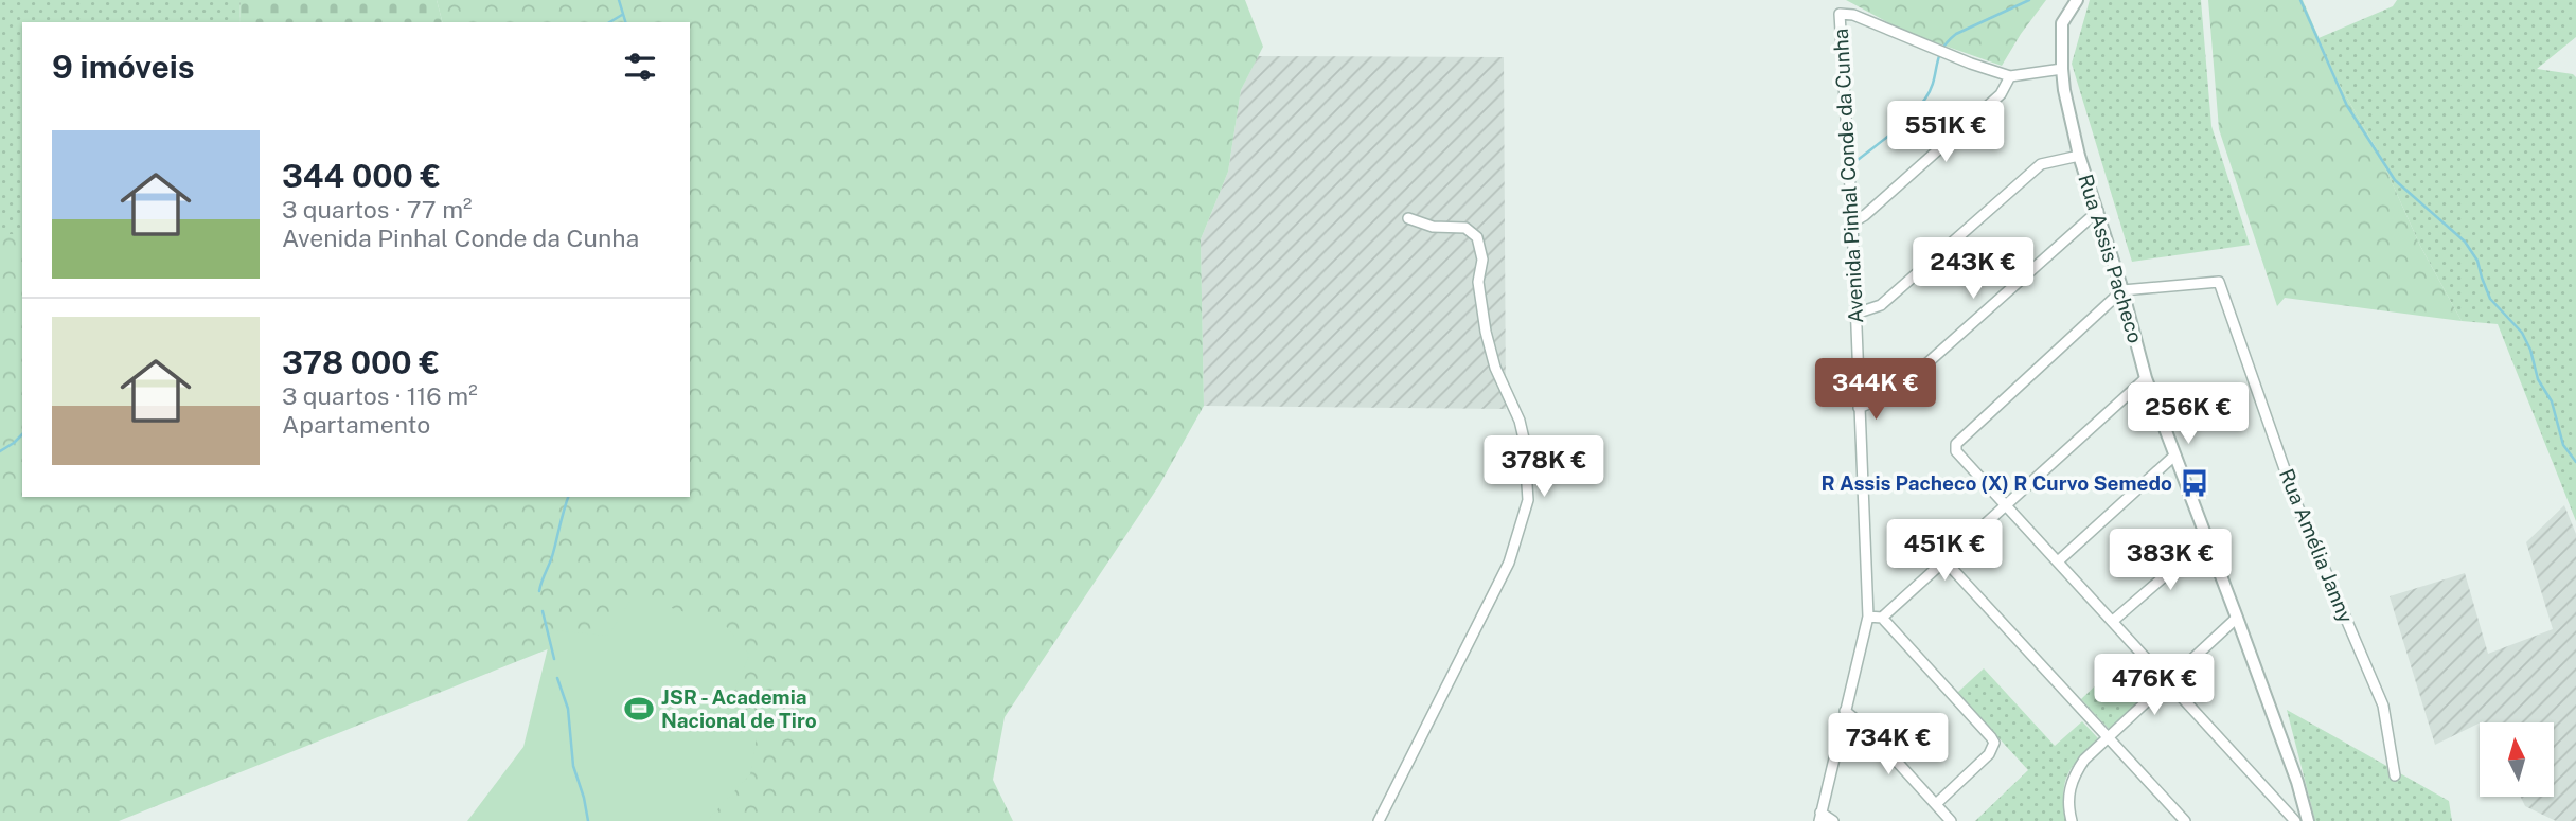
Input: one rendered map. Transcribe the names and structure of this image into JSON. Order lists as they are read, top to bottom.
{
  "streets": {
    "street": ["Avenida Pinhal Conde da Cunha", "Rua Assis Pacheco", "Rua Amélia Janny"]
  },
  "crossings": [
    ["Rua Assis Pacheco", "Rua Amélia Janny"]
  ],
  "places": {
    "bus stop": ["R Assis Pacheco (X) R Curvo Semedo"],
    "sports": ["JSR - Academia Nacional de Tiro"]
  },
  "north": "top",
  "page": {
    "heading": "9 imóveis",
    "price": [
      "551K €",
      "243K €",
      "344K €",
      "256K €",
      "378K €",
      "451K €",
      "383K €",
      "476K €",
      "734K €"
    ],
    "list": [
      {
        "name": "344 000 €",
        "note": "3 quartos · 77 m² · Avenida Pinhal Conde da Cunha"
      },
      {
        "name": "378 000 €",
        "note": "3 quartos · 116 m² · Apartamento"
      }
    ]
  }
}
